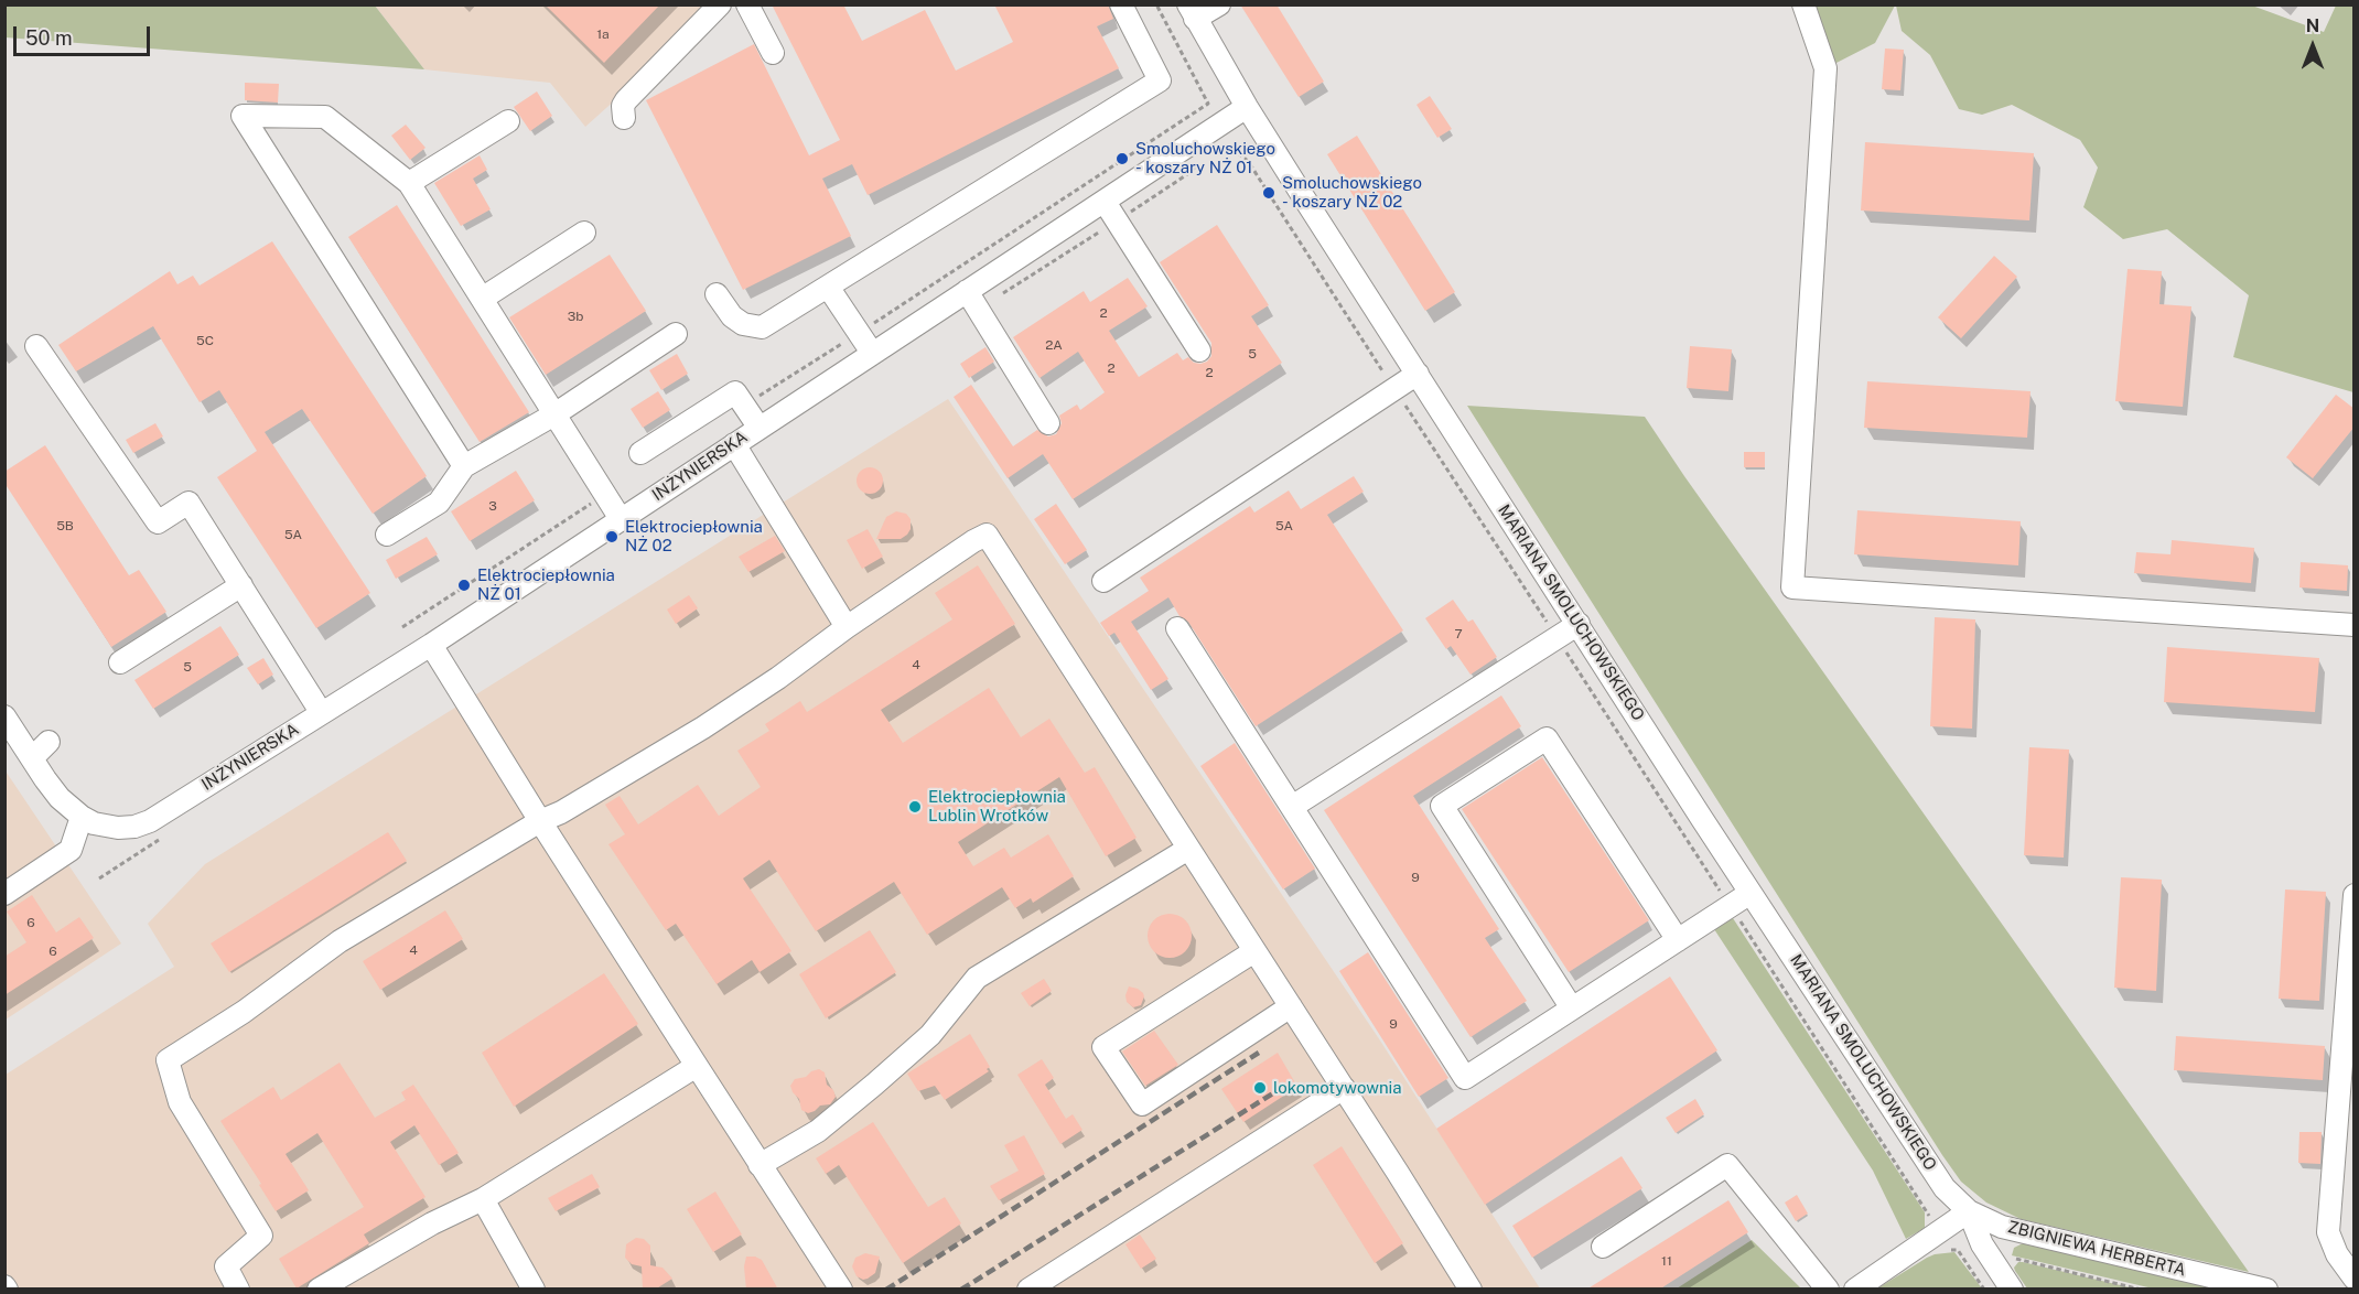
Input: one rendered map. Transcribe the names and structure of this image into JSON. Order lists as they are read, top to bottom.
{
  "streets": {
    "street": ["INŻYNIERSKA", "MARIANA SMOLUCHOWSKIEGO", "ZBIGNIEWA HERBERTA"]
  },
  "crossings": [
    ["INŻYNIERSKA", "MARIANA SMOLUCHOWSKIEGO"],
    ["MARIANA SMOLUCHOWSKIEGO", "ZBIGNIEWA HERBERTA"]
  ],
  "places": [
    "Smoluchowskiego - koszary NŻ 01",
    "Smoluchowskiego - koszary NŻ 02",
    "Elektrociepłownia NŻ 02",
    "Elektrociepłownia NŻ 01",
    "Elektrociepłownia Lublin Wrotków",
    "lokomotywownia"
  ],
  "house_numbers": [
    "1a",
    "2",
    "3b",
    "5C",
    "2A",
    "5",
    "2",
    "2",
    "3",
    "5B",
    "5A",
    "5A",
    "7",
    "4",
    "5",
    "9",
    "6",
    "4",
    "6",
    "9",
    "11"
  ],
  "scale_bar": "50 m",
  "north": "top"
}
